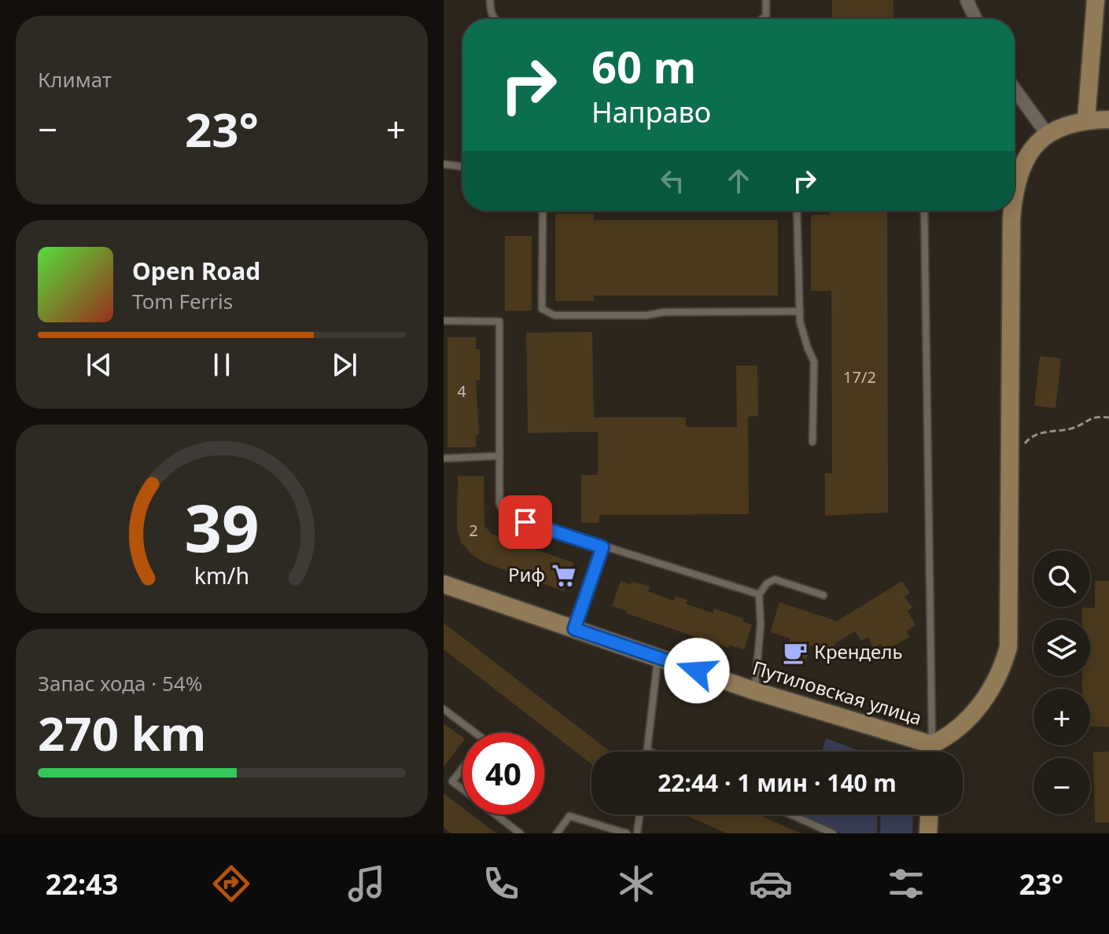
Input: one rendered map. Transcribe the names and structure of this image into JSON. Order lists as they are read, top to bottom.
{
  "streets": {
    "street": ["Путиловская улица"]
  },
  "places": {
    "supermarket": ["Риф"],
    "cafe": ["Крендель"]
  },
  "house_numbers": ["17/2", "4", "2"],
  "page": {
    "tile": [
      "Климат",
      ["Запас хода · 54%", "270 km"]
    ],
    "turn": ["60 m", "Направо"],
    "heat": ["−", "23°", "+"],
    "song": ["Open Road", "Tom Ferris"],
    "map_buttons": ["+", "−"],
    "limit": "40",
    "trip": "22:44 · 1 мин · 140 m",
    "tabs": ["22:43", "23°"],
    "gauge": ["39", "km/h"]
  }
}
